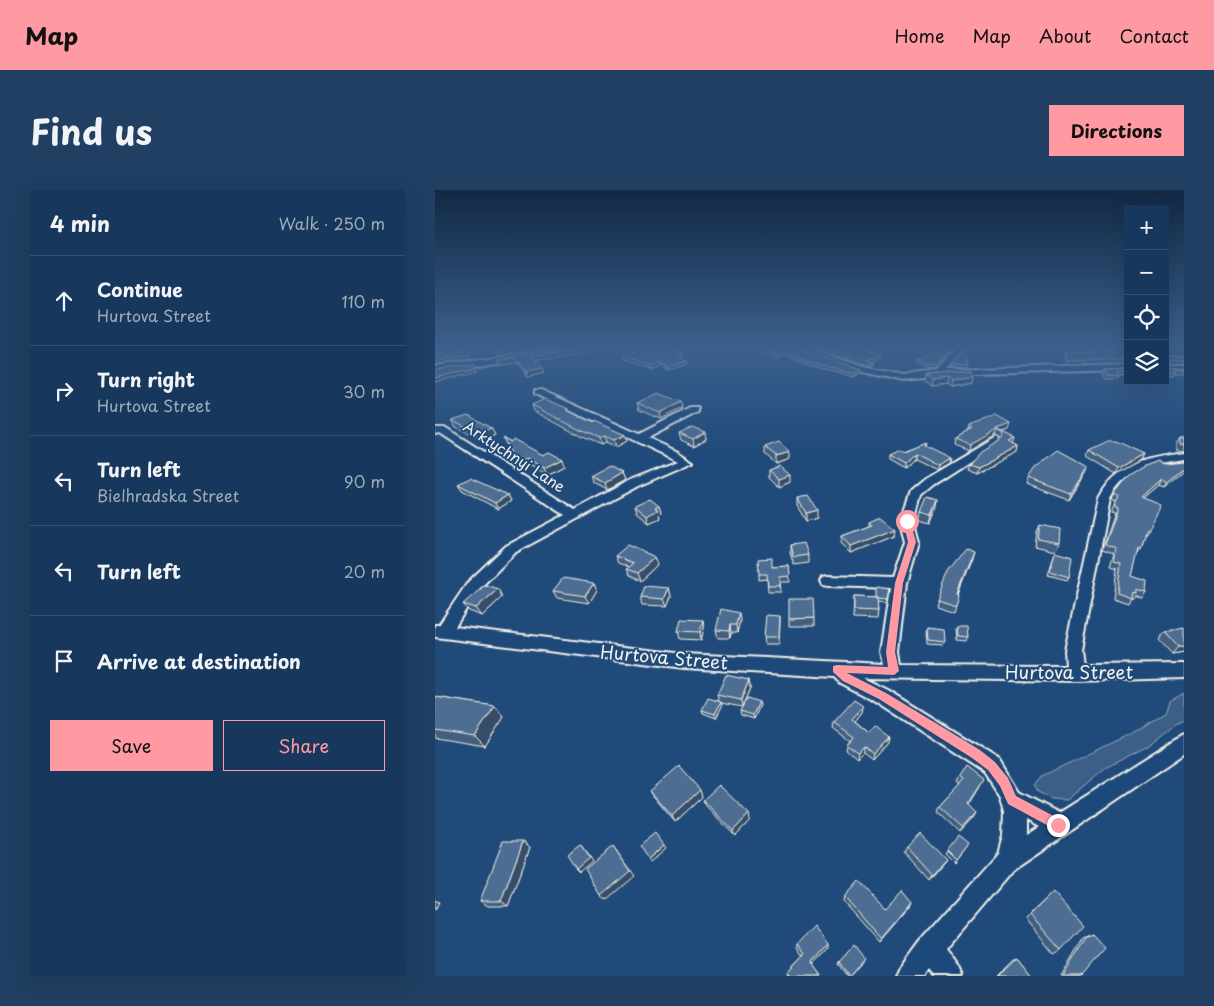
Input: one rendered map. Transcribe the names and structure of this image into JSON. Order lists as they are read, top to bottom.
{
  "streets": {
    "street": ["Arktychnyi Lane", "Hurtova Street"]
  },
  "crossings": [
    ["Arktychnyi Lane", "Hurtova Street"]
  ],
  "page": {
    "header": "Map",
    "nav": [
      "Home",
      "Map",
      "About",
      "Contact"
    ],
    "title": "Find us",
    "buttons": [
      "Directions",
      ["Save", "Share"]
    ],
    "heading": ["4 min", "Walk · 250 m"],
    "map_buttons": ["+", "−"],
    "list": [
      ["Continue", "Hurtova Street", "110 m"],
      ["Turn right", "Hurtova Street", "30 m"],
      ["Turn left", "Bielhradska Street", "90 m"],
      ["Turn left", "20 m"],
      "Arrive at destination"
    ]
  }
}
